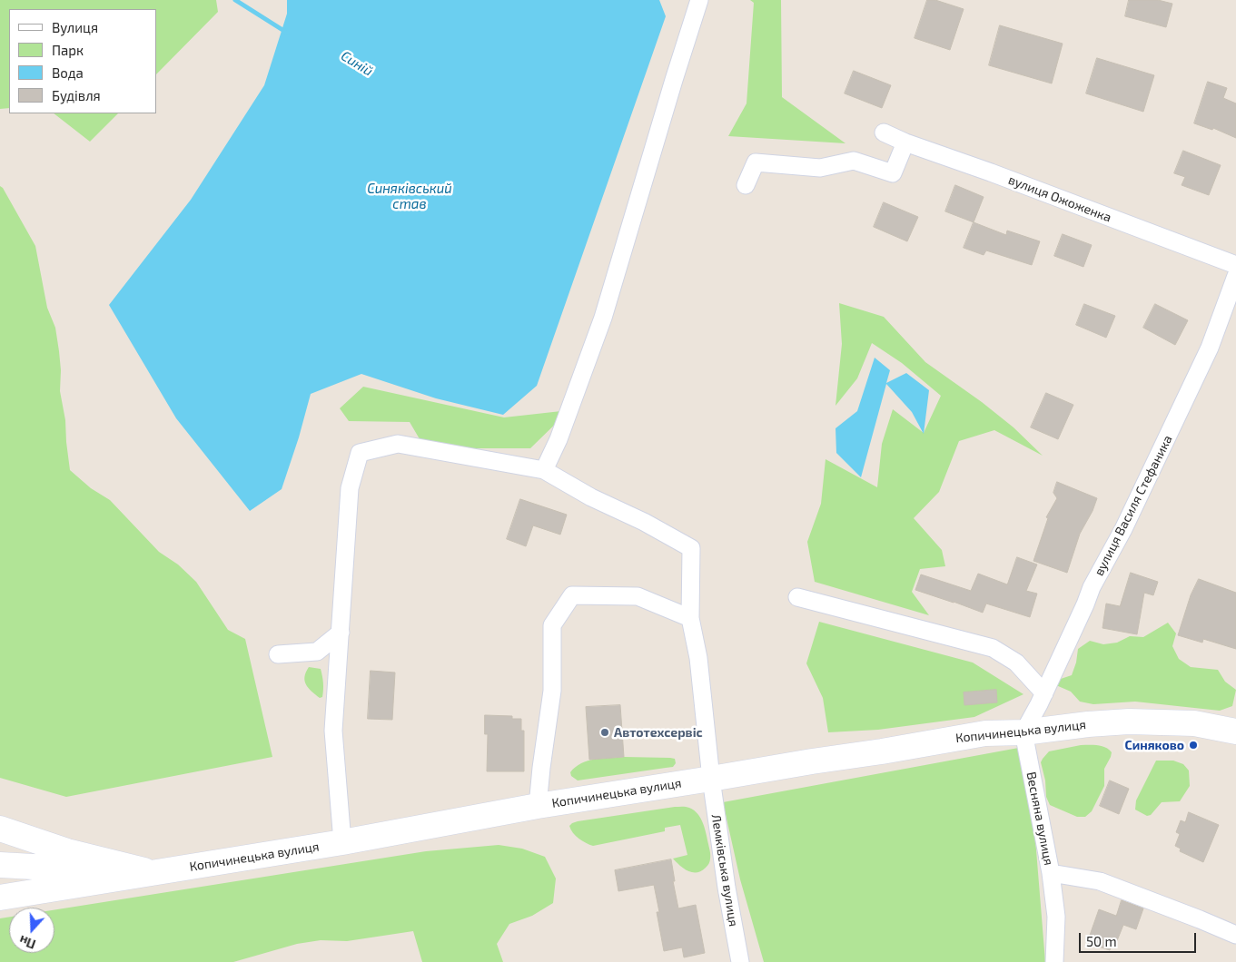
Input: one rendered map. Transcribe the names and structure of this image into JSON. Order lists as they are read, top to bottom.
{
  "streets": {
    "main road": ["Копичинецька вулиця"],
    "street": [
      "вулиця Ожоженка",
      "вулиця Василя Стефаника",
      "Весняна вулиця",
      "Лемківська вулиця"
    ]
  },
  "crossings": [
    ["вулиця Василя Стефаника", "Копичинецька вулиця"],
    ["вулиця Василя Стефаника", "Весняна вулиця"],
    ["Копичинецька вулиця", "Весняна вулиця"],
    ["Копичинецька вулиця", "Лемківська вулиця"]
  ],
  "water": ["Синій", "Синяківський став"],
  "places": ["Автотехсервіс", "Синяково"],
  "legend": [
    "Вулиця",
    "Парк",
    "Вода",
    "Будівля"
  ],
  "scale_bar": "50 m",
  "north": "bottom"
}
